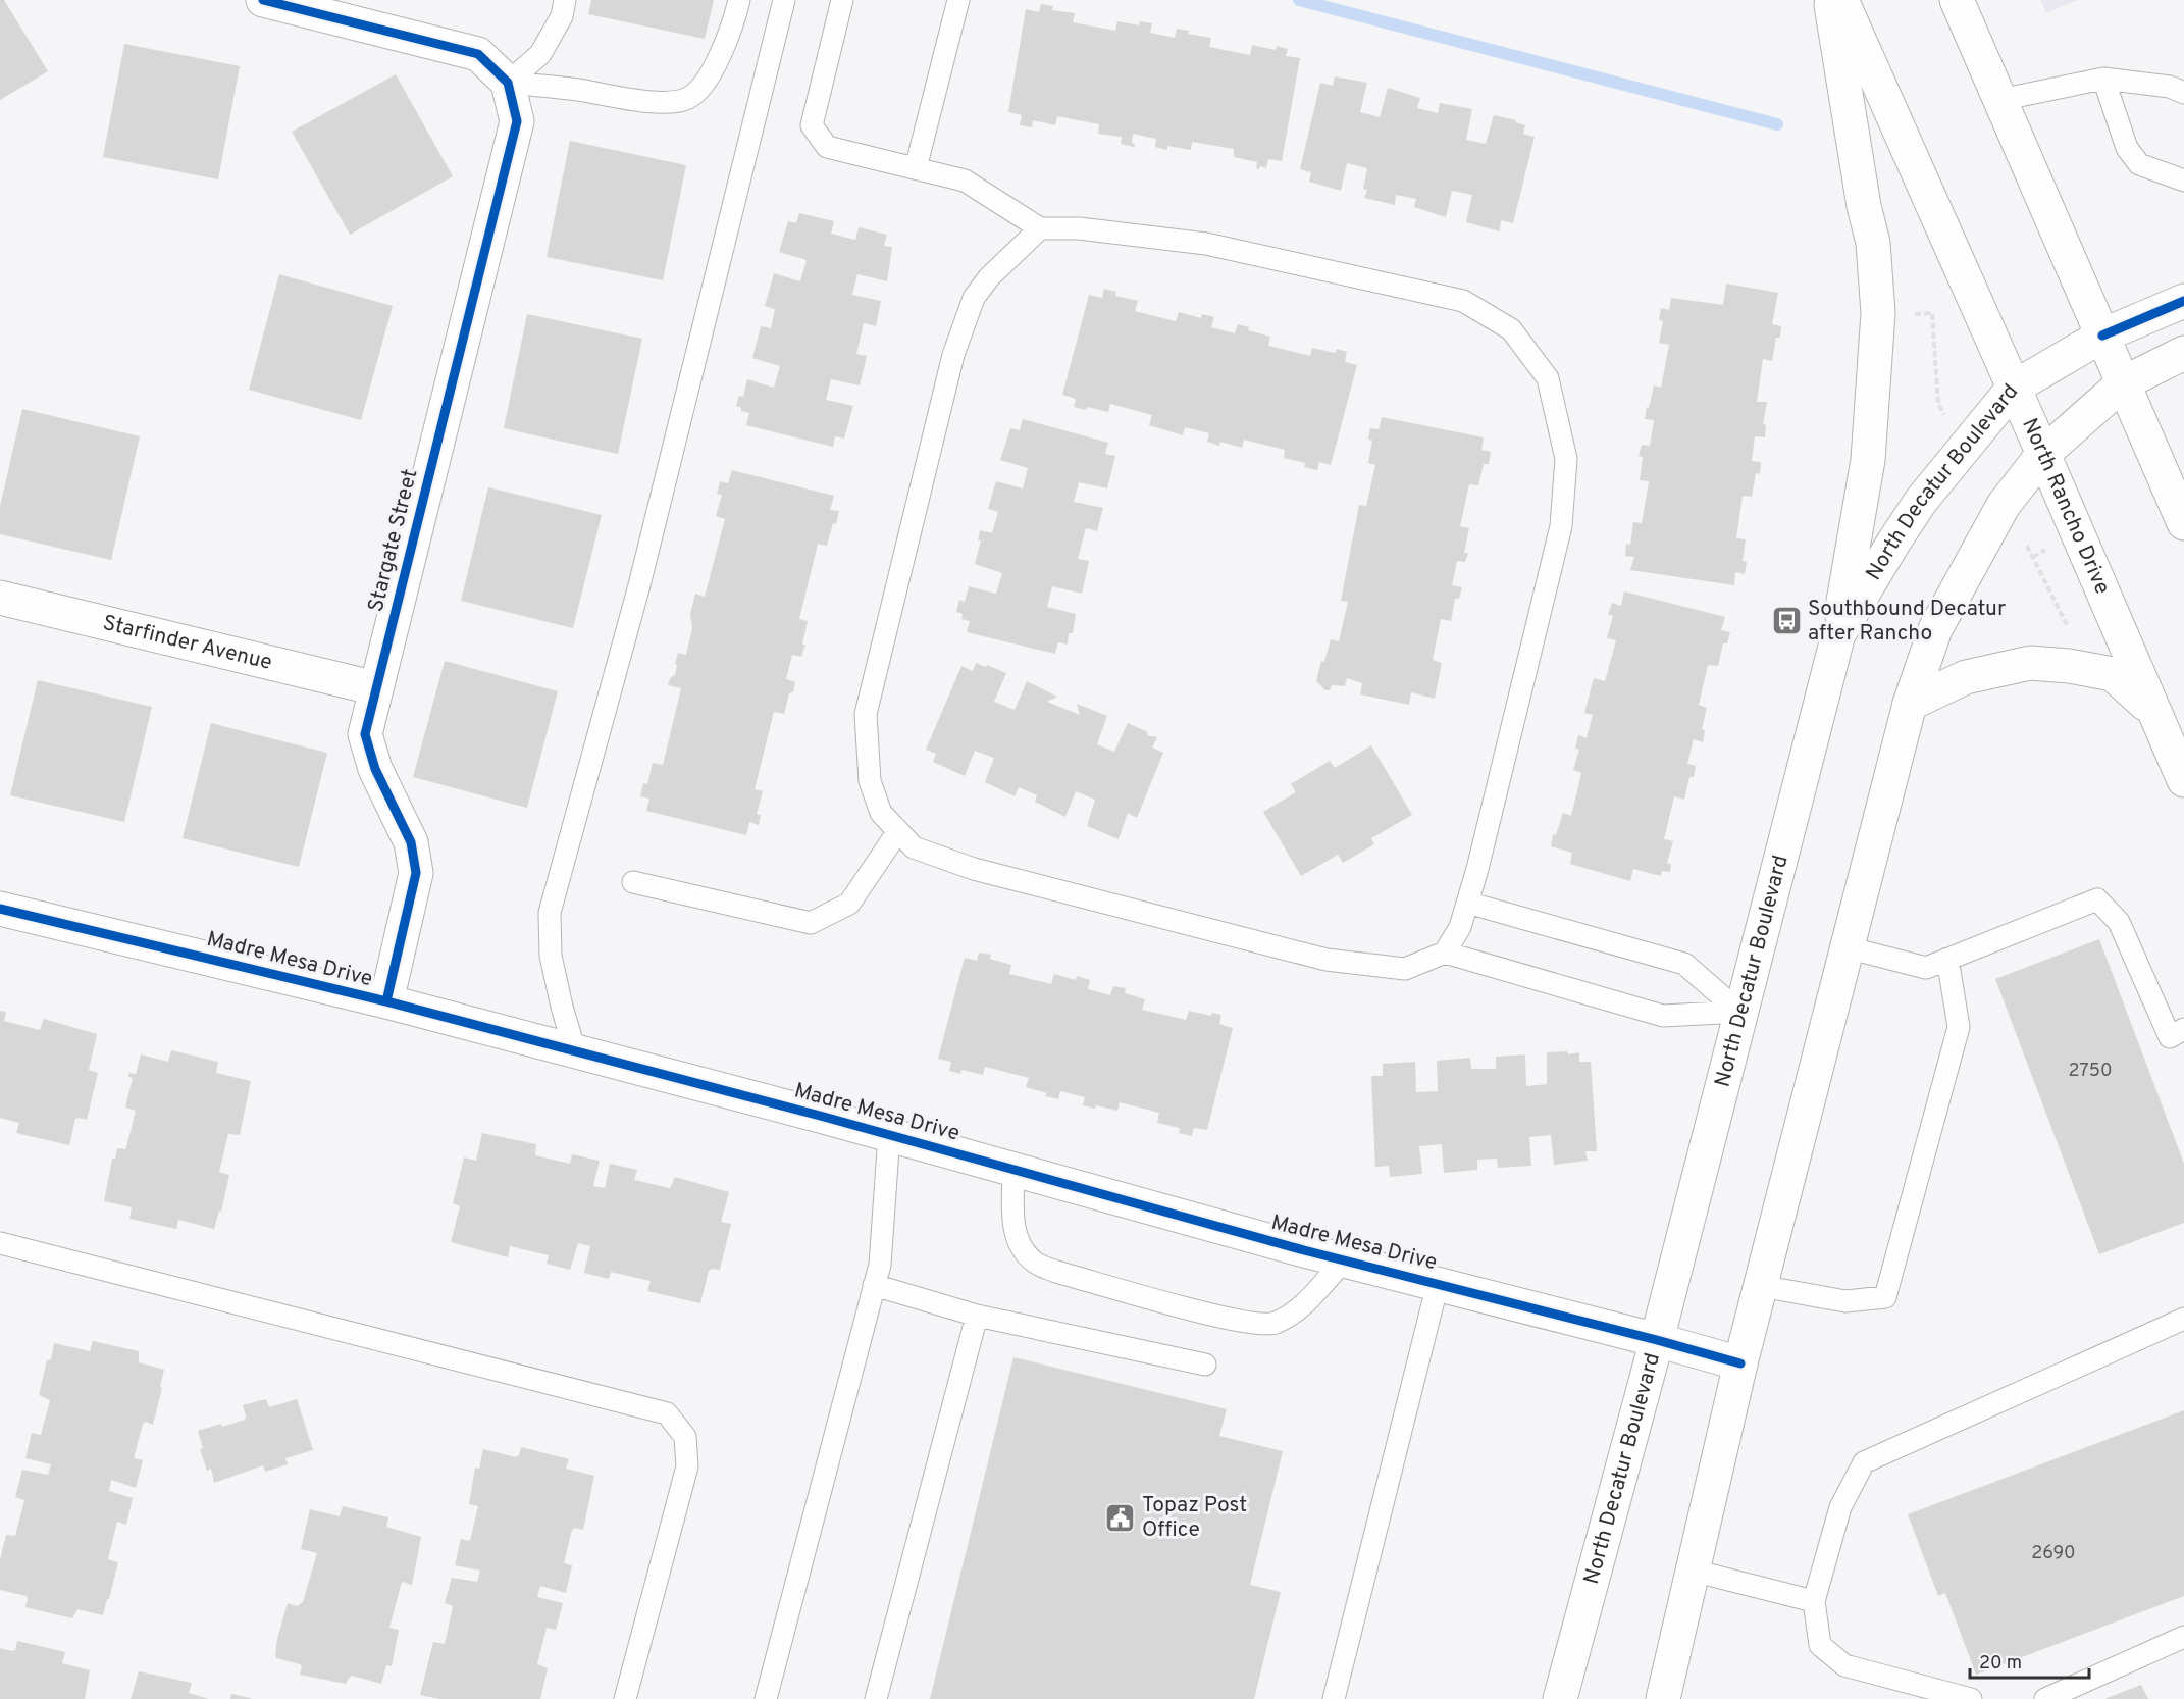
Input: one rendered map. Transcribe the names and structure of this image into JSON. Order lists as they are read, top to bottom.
{
  "streets": {
    "main road": [
      "North Decatur Boulevard",
      "North Rancho Drive",
      "Stargate Street",
      "Starfinder Avenue",
      "Madre Mesa Drive"
    ]
  },
  "crossings": [
    ["North Decatur Boulevard", "North Rancho Drive"],
    ["North Decatur Boulevard", "Madre Mesa Drive"],
    ["Stargate Street", "Starfinder Avenue"],
    ["Stargate Street", "Madre Mesa Drive"]
  ],
  "places": {
    "bus stop": ["Southbound Decatur after Rancho"],
    "public building": ["Topaz Post Office"]
  },
  "house_numbers": ["2750", "2690"],
  "scale_bar": "20 m"
}
